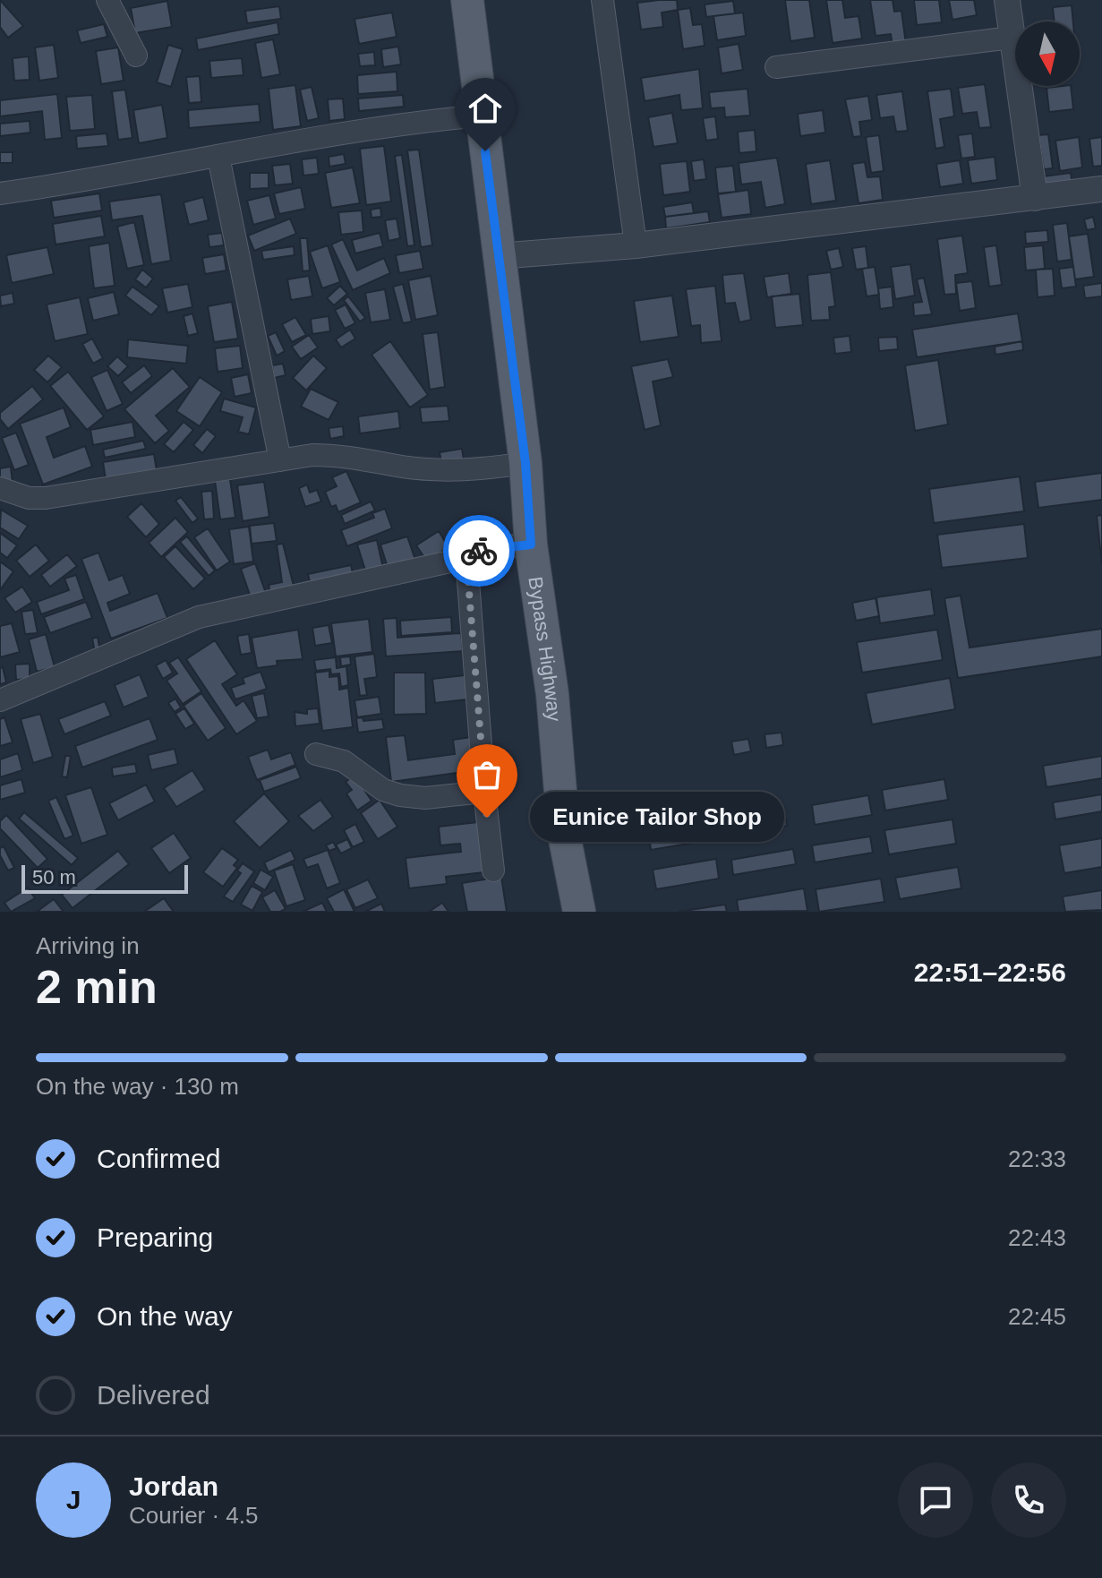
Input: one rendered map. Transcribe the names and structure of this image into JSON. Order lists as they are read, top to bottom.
{
  "streets": {
    "main road": ["Bypass Highway"]
  },
  "places": ["Eunice Tailor Shop"],
  "scale_bar": "50 m",
  "north": "bottom",
  "page": {
    "bubble": "Eunice Tailor Shop",
    "scale": "50 m",
    "heading": ["2 min", "Arriving in", "22:51–22:56"],
    "panel": ["Jordan", "Courier · 4.5"],
    "bar": "On the way · 130 m",
    "list": [
      ["Confirmed", "22:33"],
      ["Preparing", "22:43"],
      ["On the way", "22:45"],
      "Delivered"
    ],
    "round": "J"
  }
}
